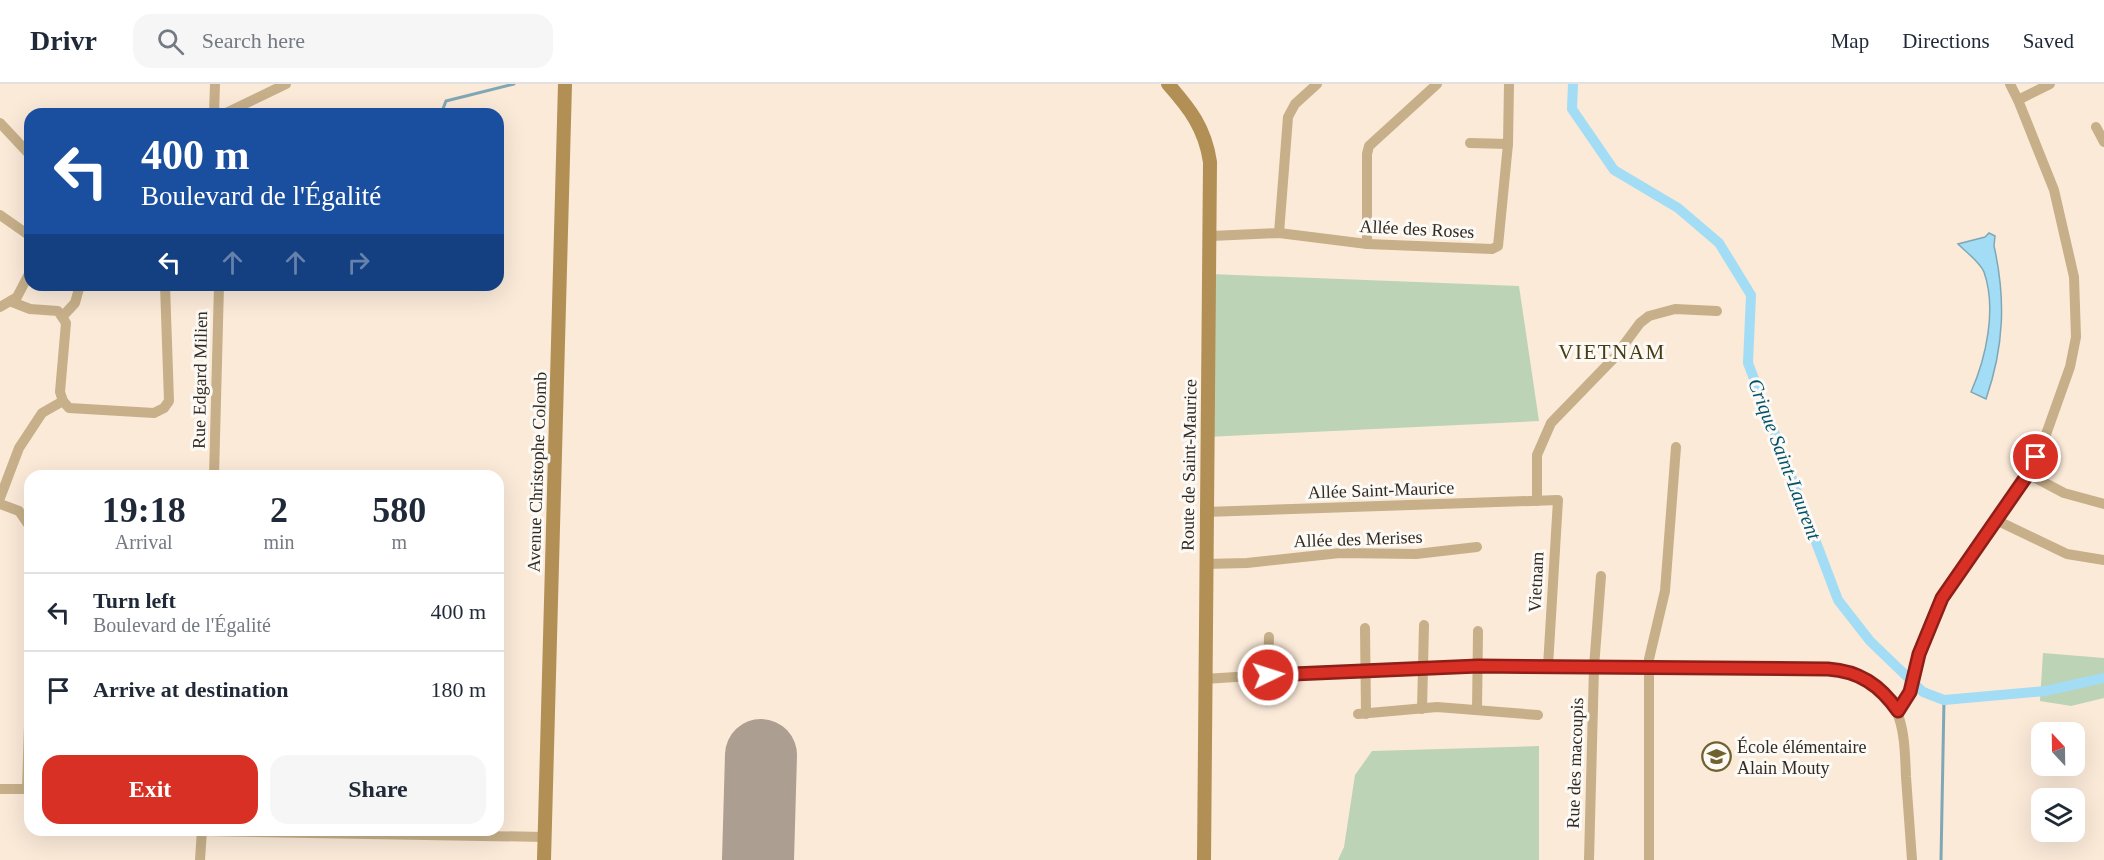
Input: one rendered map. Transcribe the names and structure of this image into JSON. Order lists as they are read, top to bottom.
{
  "streets": {
    "street": [
      "Allée des Roses",
      "Rue Edgard Milien",
      "Route de Saint-Maurice",
      "Avenue Christophe Colomb",
      "Allée Saint-Maurice",
      "Allée des Merises",
      "Vietnam",
      "Rue des macoupis"
    ]
  },
  "crossings": [
    ["Allée des Roses", "Route de Saint-Maurice"],
    ["Route de Saint-Maurice", "Allée Saint-Maurice"],
    ["Route de Saint-Maurice", "Allée des Merises"],
    ["Allée Saint-Maurice", "Vietnam"]
  ],
  "districts": ["VIETNAM"],
  "water": ["Crique Saint-Laurent"],
  "places": {
    "school or university": ["École élémentaire Alain Mouty"]
  },
  "north": "top",
  "page": {
    "header": "Drivr",
    "search": "Search here",
    "nav": ["Map", "Directions", "Saved"],
    "turn": ["400 m", "Boulevard de l'Égalité"],
    "eta": [
      "19:18",
      "Arrival",
      "2",
      "min",
      "580",
      "m"
    ],
    "list": [
      {
        "name": "Turn left",
        "note": "Boulevard de l'Égalité",
        "value": "400 m"
      },
      {
        "name": "Arrive at destination",
        "value": "180 m"
      }
    ],
    "buttons": ["Exit", "Share"]
  }
}
